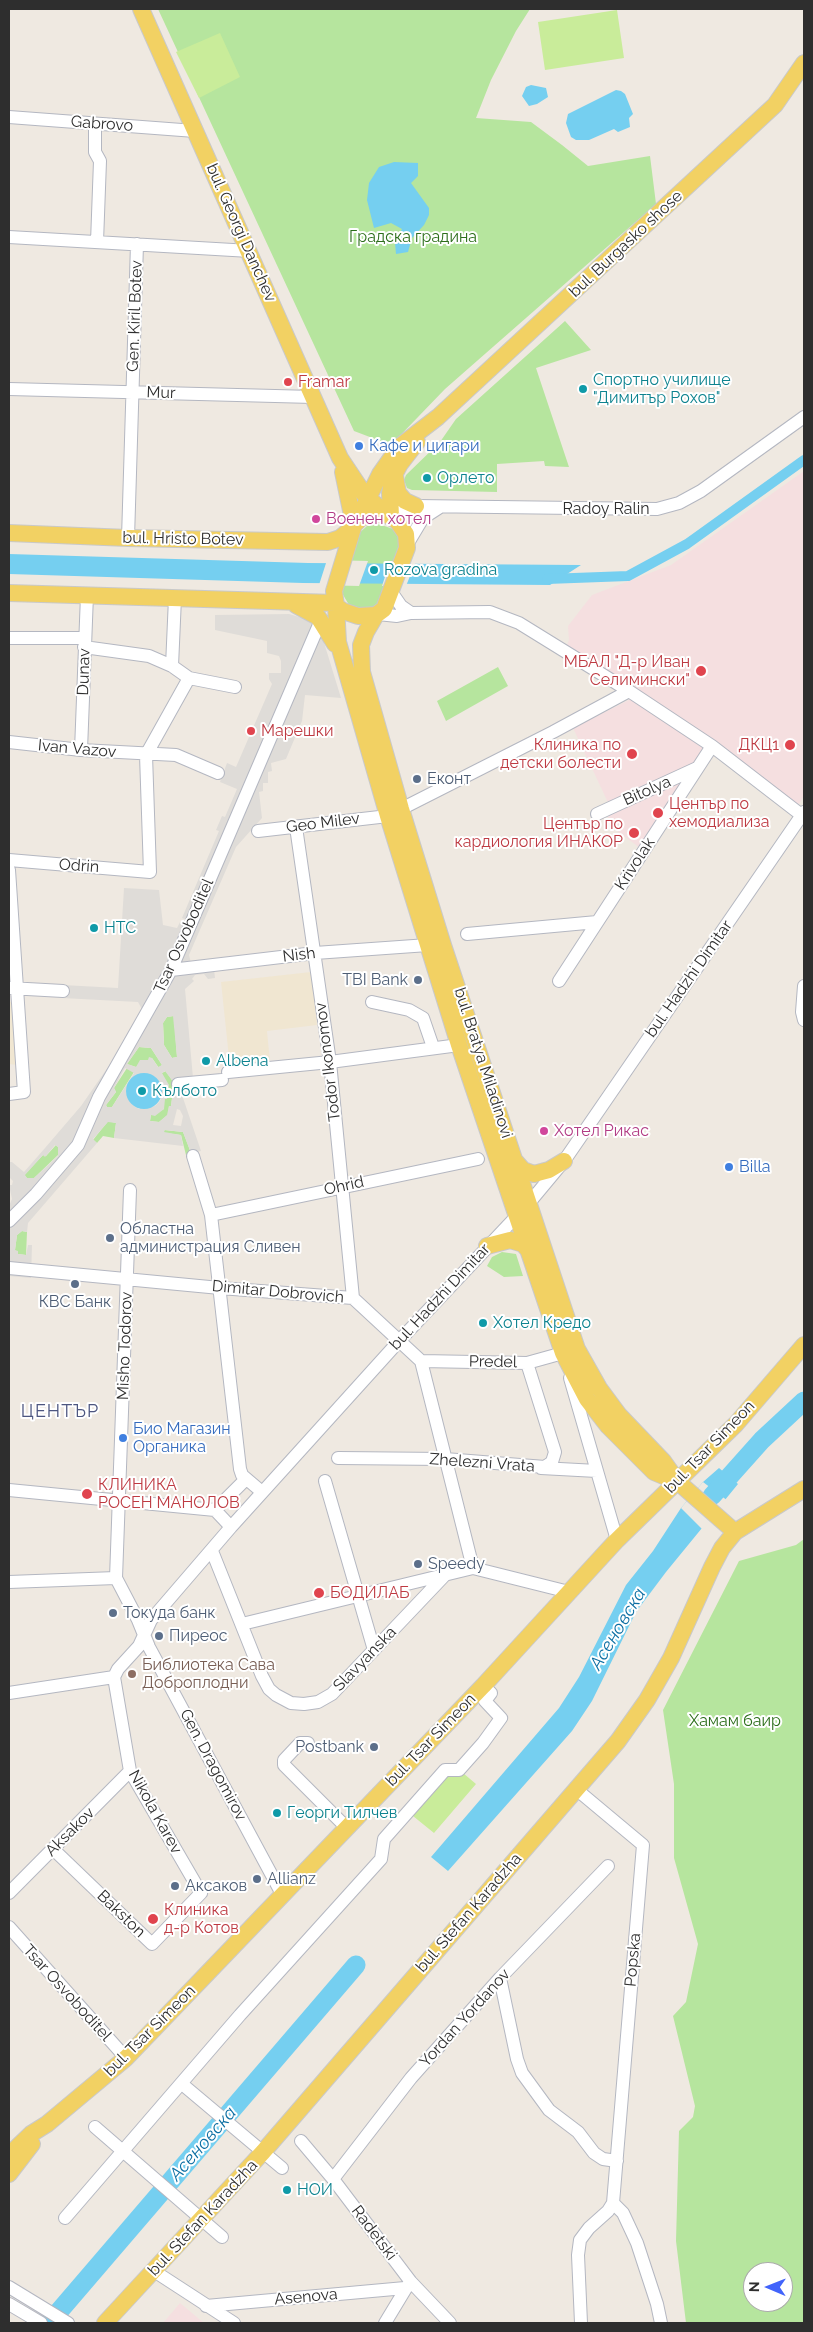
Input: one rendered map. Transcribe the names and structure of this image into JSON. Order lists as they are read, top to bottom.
{
  "streets": {
    "main road": [
      "bul. Georgi Danchev",
      "bul. Burgasko shose",
      "bul. Hristo Botev",
      "bul. Bratya Miladinovi",
      "bul. Tsar Simeon",
      "bul. Stefan Karadzha"
    ],
    "street": [
      "Gabrovo",
      "Gen. Kiril Botev",
      "Mur",
      "Radoy Ralin",
      "Dunav",
      "Ivan Vazov",
      "Bitolya",
      "Geo Milev",
      "Krivolak",
      "Odrin",
      "Tsar Osvoboditel",
      "Nish",
      "bul. Hadzhi Dimitar",
      "Todor Ikonomov",
      "Ohrid",
      "Dimitar Dobrovich",
      "Misho Todorov",
      "Predel",
      "Zhelezni Vrata",
      "Slavyanska",
      "Gen. Dragomirov",
      "Nikola Karev",
      "Aksakov",
      "Bakston",
      "Popska",
      "Yordan Yordanov",
      "Radetski",
      "Asenova"
    ]
  },
  "crossings": [
    ["Gabrovo", "bul. Georgi Danchev"],
    ["bul. Georgi Danchev", "bul. Burgasko shose"],
    ["bul. Georgi Danchev", "Mur"],
    ["bul. Georgi Danchev", "bul. Hristo Botev"],
    ["bul. Burgasko shose", "bul. Hristo Botev"],
    ["bul. Burgasko shose", "bul. Bratya Miladinovi"],
    ["Gen. Kiril Botev", "Mur"],
    ["Gen. Kiril Botev", "bul. Hristo Botev"],
    ["Dunav", "Ivan Vazov"],
    ["Ivan Vazov", "Odrin"],
    ["Bitolya", "Krivolak"],
    ["Geo Milev", "Todor Ikonomov"],
    ["Geo Milev", "bul. Bratya Miladinovi"],
    ["Tsar Osvoboditel", "Nish"],
    ["Tsar Osvoboditel", "bul. Tsar Simeon"],
    ["Nish", "Todor Ikonomov"],
    ["Nish", "bul. Bratya Miladinovi"],
    ["bul. Hadzhi Dimitar", "bul. Bratya Miladinovi"],
    ["bul. Hadzhi Dimitar", "Dimitar Dobrovich"],
    ["bul. Hadzhi Dimitar", "Slavyanska"],
    ["bul. Hadzhi Dimitar", "Gen. Dragomirov"],
    ["bul. Hadzhi Dimitar", "Nikola Karev"],
    ["Todor Ikonomov", "Ohrid"],
    ["Todor Ikonomov", "Dimitar Dobrovich"],
    ["bul. Bratya Miladinovi", "Predel"],
    ["bul. Bratya Miladinovi", "bul. Tsar Simeon"],
    ["bul. Bratya Miladinovi", "bul. Stefan Karadzha"],
    ["Dimitar Dobrovich", "Misho Todorov"],
    ["Dimitar Dobrovich", "Predel"],
    ["Misho Todorov", "Gen. Dragomirov"],
    ["Predel", "Zhelezni Vrata"],
    ["bul. Tsar Simeon", "Gen. Dragomirov"],
    ["Nikola Karev", "Aksakov"],
    ["Nikola Karev", "Bakston"],
    ["Aksakov", "Bakston"],
    ["bul. Stefan Karadzha", "Popska"],
    ["Yordan Yordanov", "Radetski"],
    ["Radetski", "Asenova"]
  ],
  "districts": ["ЦЕНТЪР"],
  "water": ["Асеновска"],
  "parks": ["Градска градина", "Хамам баир"],
  "places": [
    "Framar",
    "Спортно училище \"Димитър Рохов\"",
    "Кафе и цигари",
    "Орлето",
    "Военен хотел",
    "Rozova gradina",
    "МБАЛ \"Д-р Иван Селимински\"",
    "Марешки",
    "ДКЦ1",
    "Клиника по детски болести",
    "Еконт",
    "Център по хемодиализа",
    "Център по кардиология ИНАКОР",
    "НТС",
    "TBI Bank",
    "Albena",
    "Кълбото",
    "Хотел Рикас",
    "Billa",
    "Областна администрация Сливен",
    "КВС Банк",
    "Хотел Кредо",
    "Био Магазин Органика",
    "КЛИНИКА РОСЕН МАНОЛОВ",
    "Speedy",
    "БОДИЛАБ",
    "Токуда банк",
    "Пиреос",
    "Библиотека Сава Доброплодни",
    "Postbank",
    "Георги Тилчев",
    "Allianz",
    "Аксаков",
    "Клиника д-р Котов",
    "НОИ"
  ],
  "north": "left"
}
